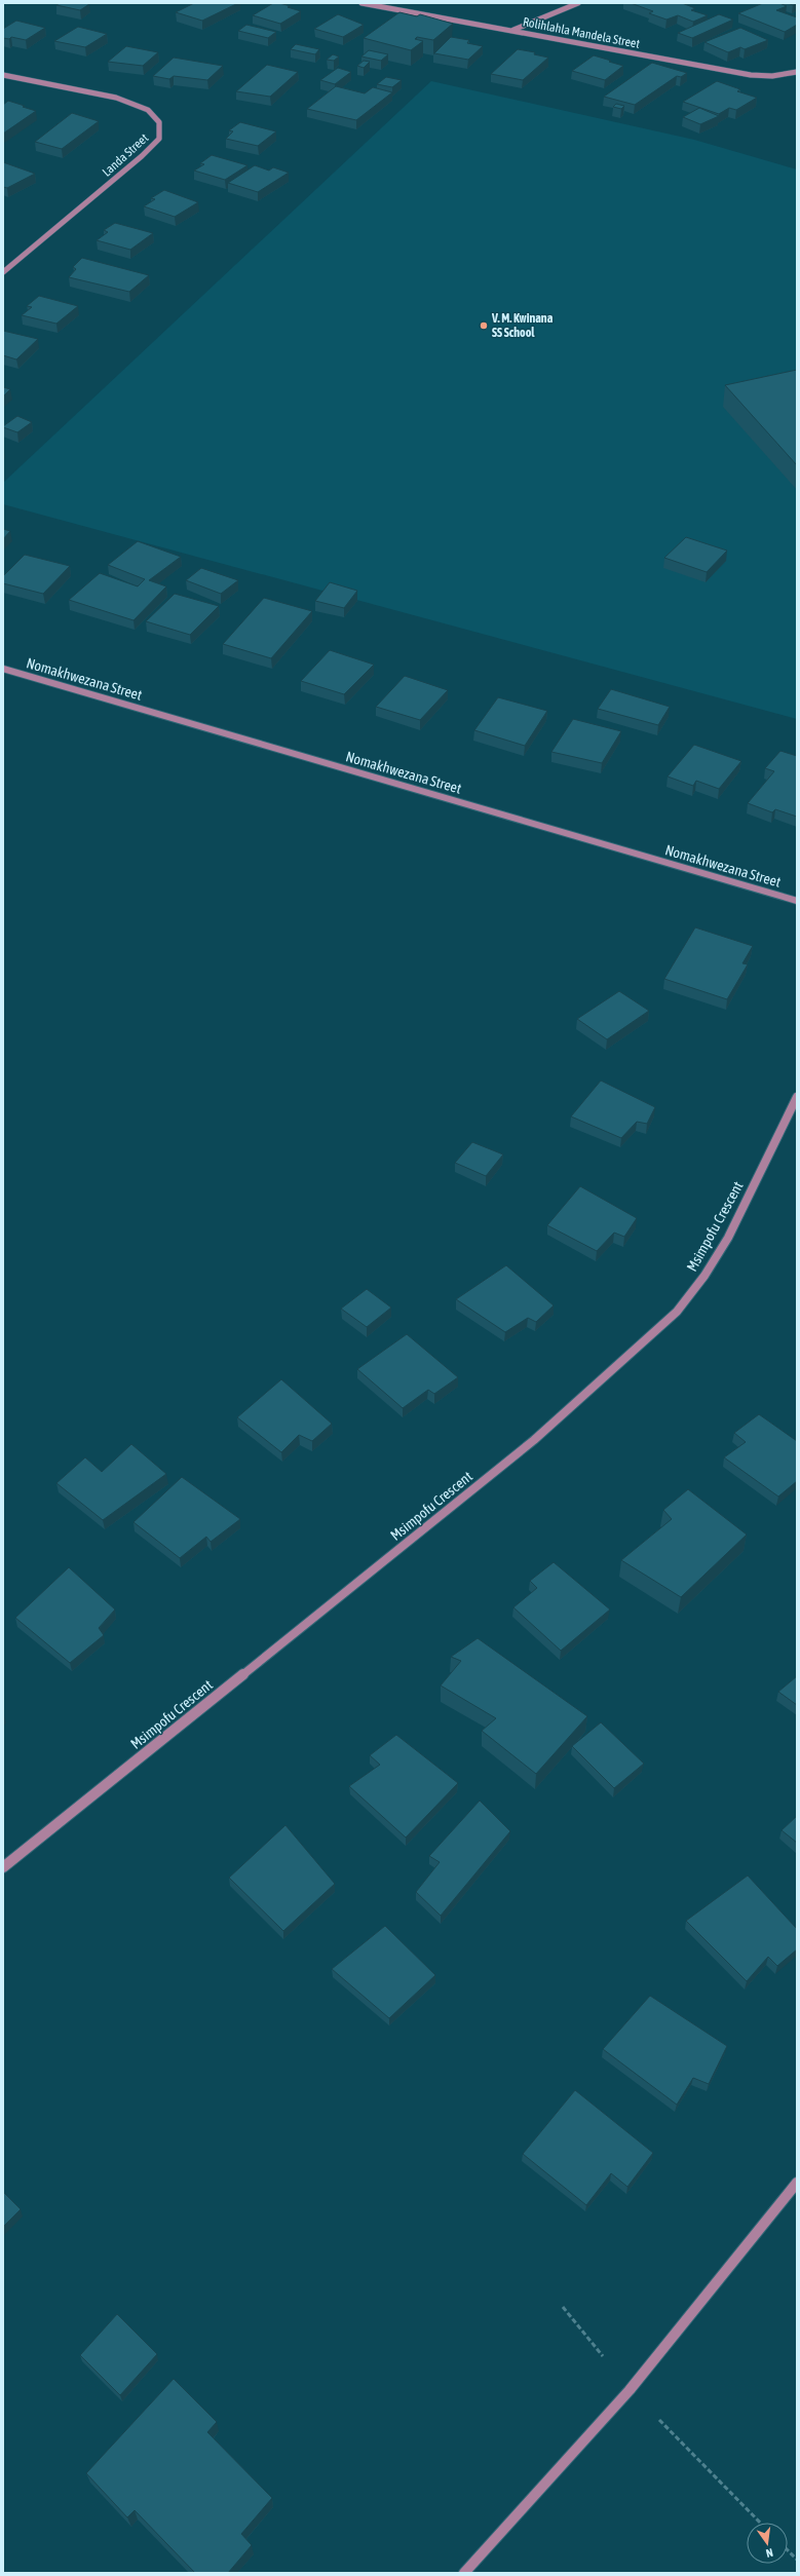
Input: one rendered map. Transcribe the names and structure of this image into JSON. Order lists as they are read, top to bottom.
{
  "streets": {
    "street": [
      "Rolihlahla Mandela Street",
      "Landa Street",
      "Nomakhwezana Street",
      "Msimpofu Crescent"
    ]
  },
  "places": ["V. M. Kwinana SS School"],
  "north": "bottom"
}
